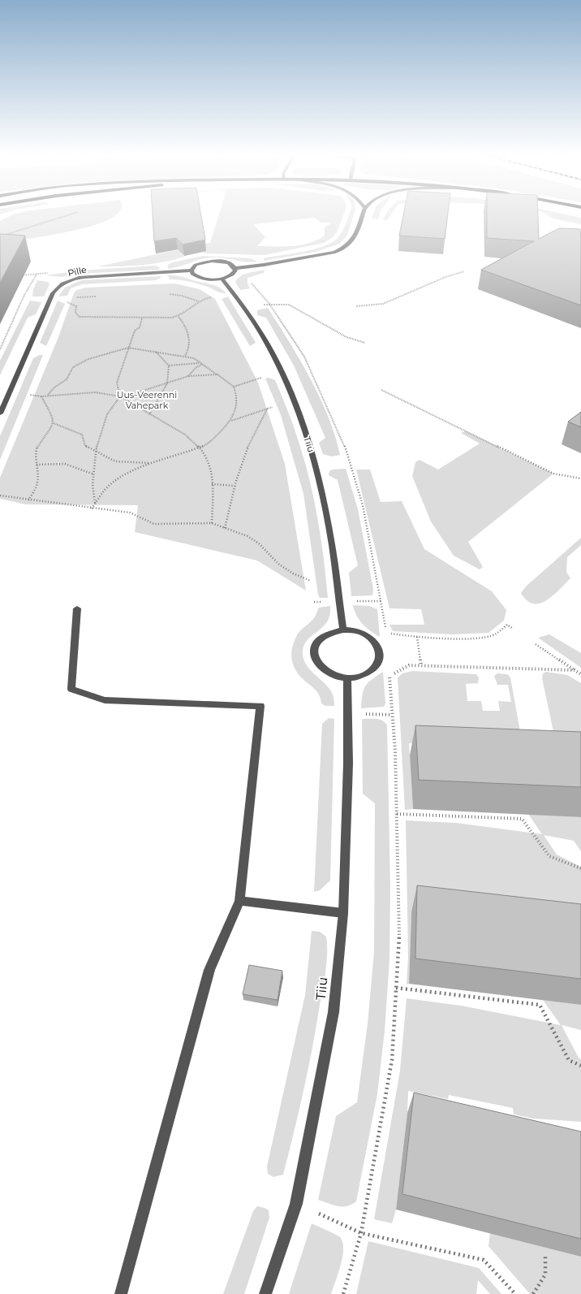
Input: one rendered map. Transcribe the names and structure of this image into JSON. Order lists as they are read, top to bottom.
{
  "streets": {
    "street": ["Pille", "Tiiu"]
  },
  "parks": ["Uus-Veerenni Vahepark"]
}
